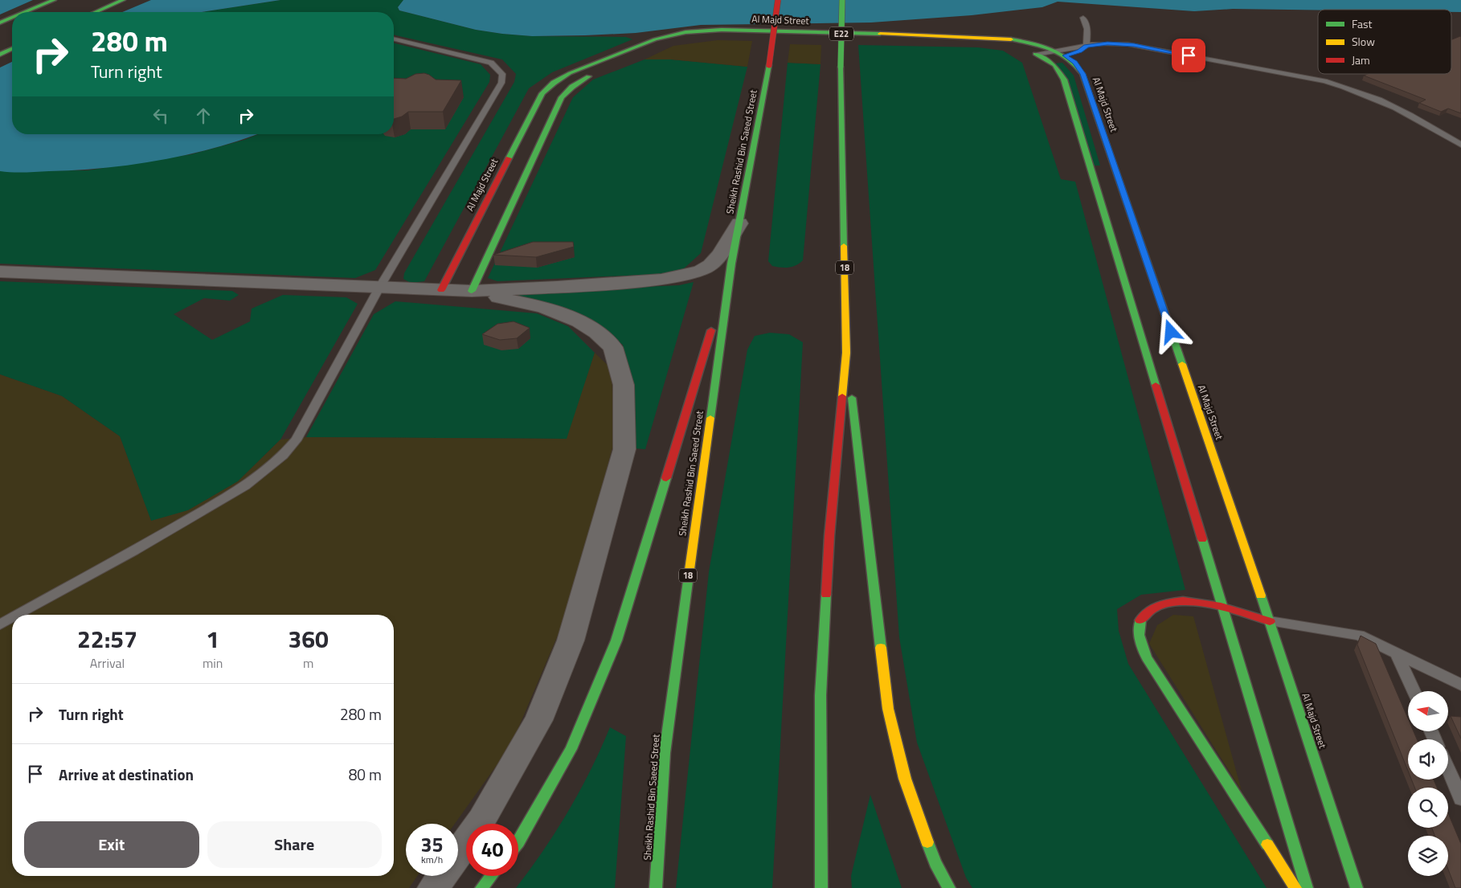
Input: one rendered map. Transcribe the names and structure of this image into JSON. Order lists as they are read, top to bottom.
{
  "streets": {
    "main road": [
      "Al Majd Street",
      "E22",
      "Sheikh Rashid Bin Saeed Street",
      "18"
    ]
  },
  "crossings": [
    ["E22", "18"]
  ],
  "legend": ["Fast", "Slow", "Jam"],
  "north": "left",
  "page": {
    "turn": ["280 m", "Turn right"],
    "eta": [
      "22:57",
      "Arrival",
      "1",
      "min",
      "360",
      "m"
    ],
    "list": [
      {
        "name": "Turn right",
        "value": "280 m"
      },
      {
        "name": "Arrive at destination",
        "value": "80 m"
      }
    ],
    "buttons": ["Exit", "Share"],
    "speed": "35 km/h",
    "limit": "40"
  }
}
